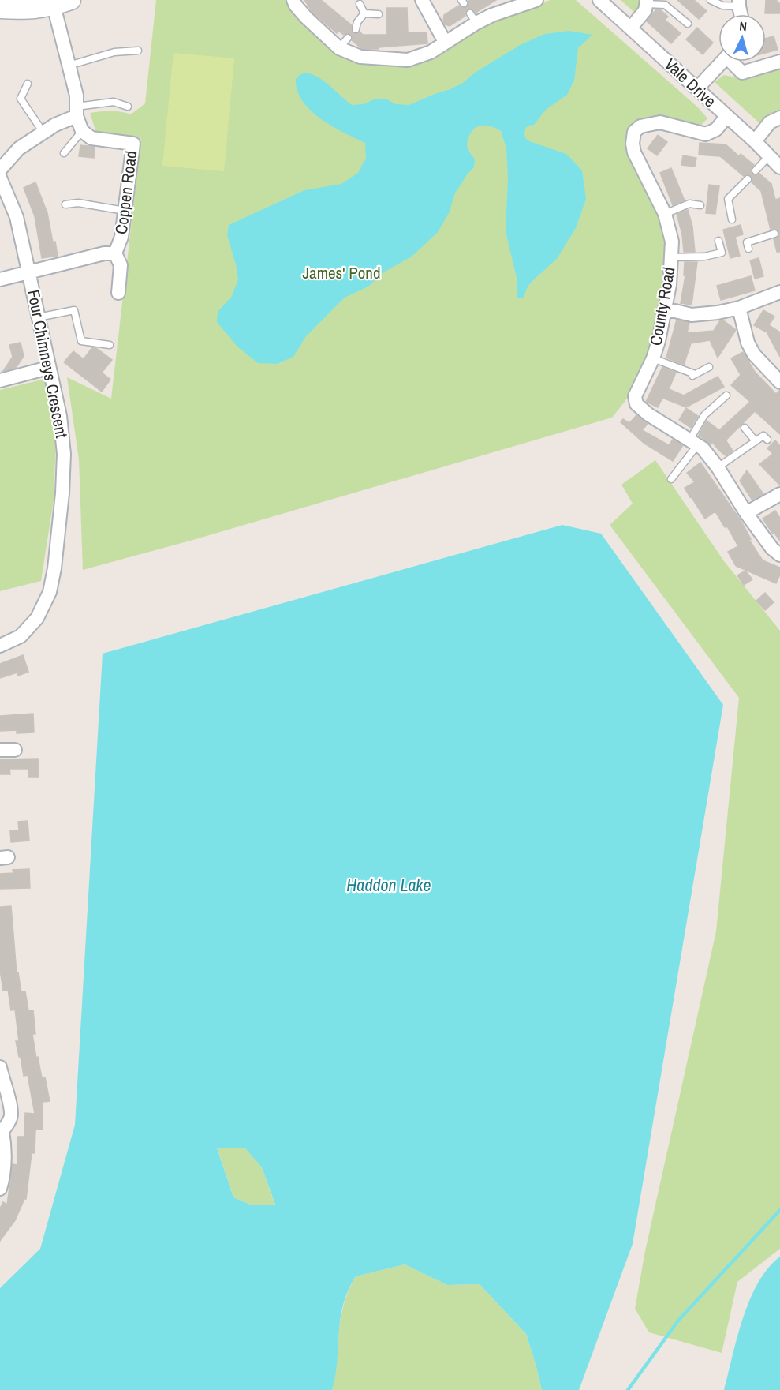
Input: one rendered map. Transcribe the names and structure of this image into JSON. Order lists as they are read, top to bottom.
{
  "streets": {
    "street": [
      "Vale Drive",
      "Coppen Road",
      "County Road",
      "Four Chimneys Crescent"
    ]
  },
  "crossings": [
    ["Vale Drive", "County Road"],
    ["Coppen Road", "Four Chimneys Crescent"]
  ],
  "water": ["Haddon Lake"],
  "parks": ["James' Pond"],
  "north": "top"
}
